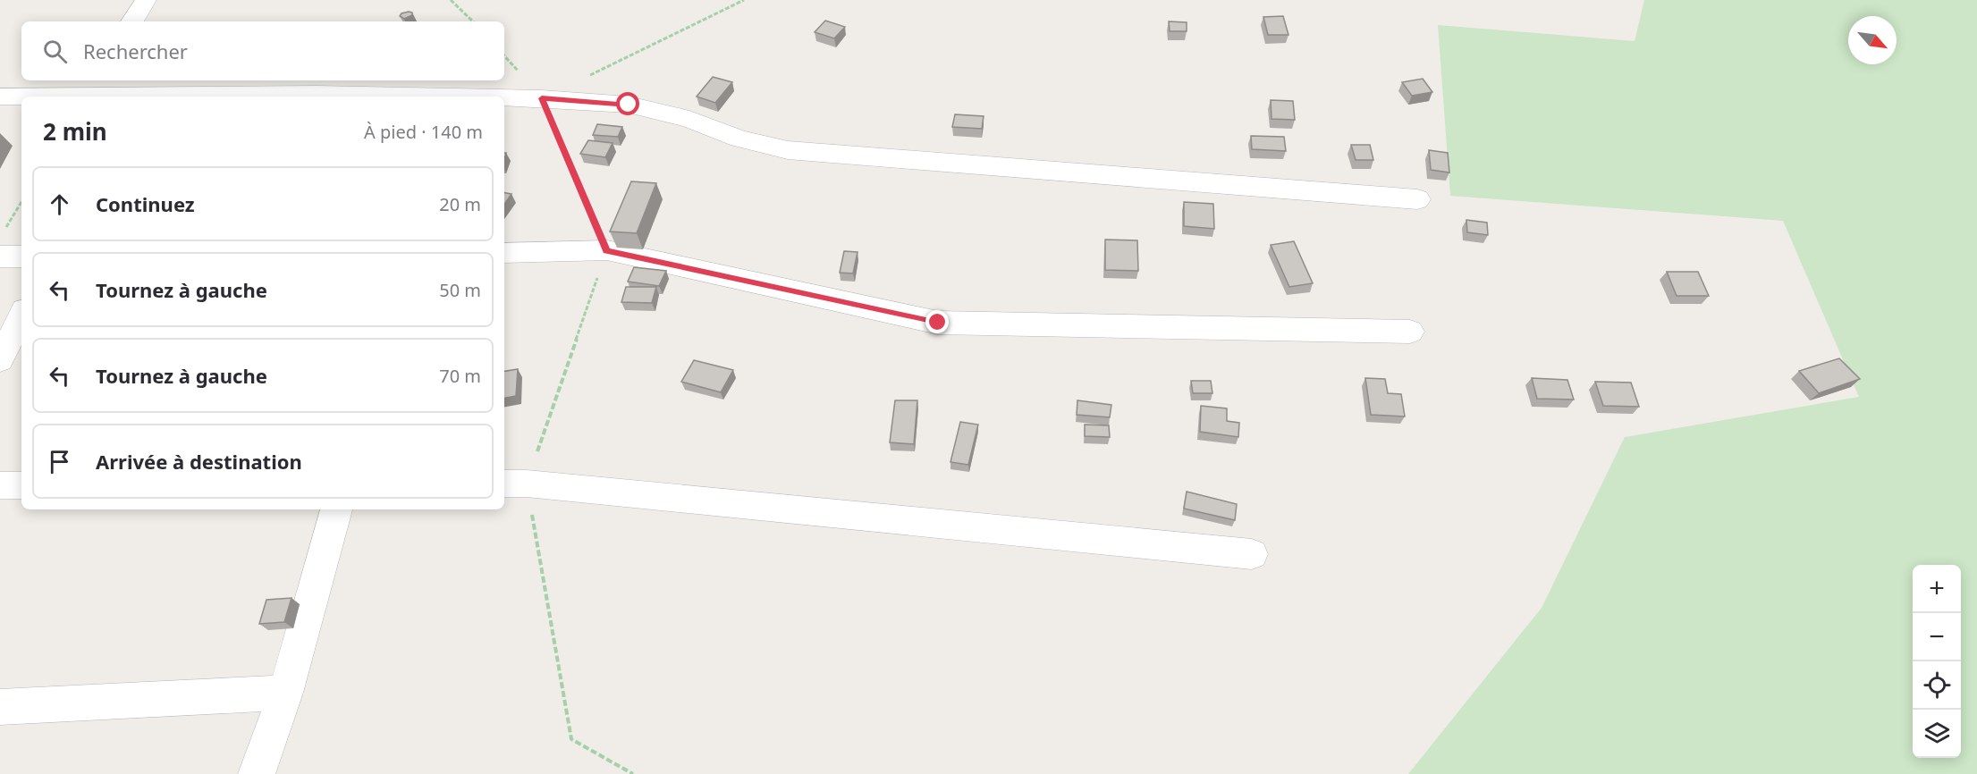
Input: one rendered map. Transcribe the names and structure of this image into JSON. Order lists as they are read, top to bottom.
{
  "north": "bottom right",
  "page": {
    "search": "Rechercher",
    "heading": ["2 min", "À pied · 140 m"],
    "list": [
      ["Continuez", "20 m"],
      ["Tournez à gauche", "50 m"],
      ["Tournez à gauche", "70 m"],
      "Arrivée à destination"
    ],
    "map_buttons": ["+", "−"]
  }
}
